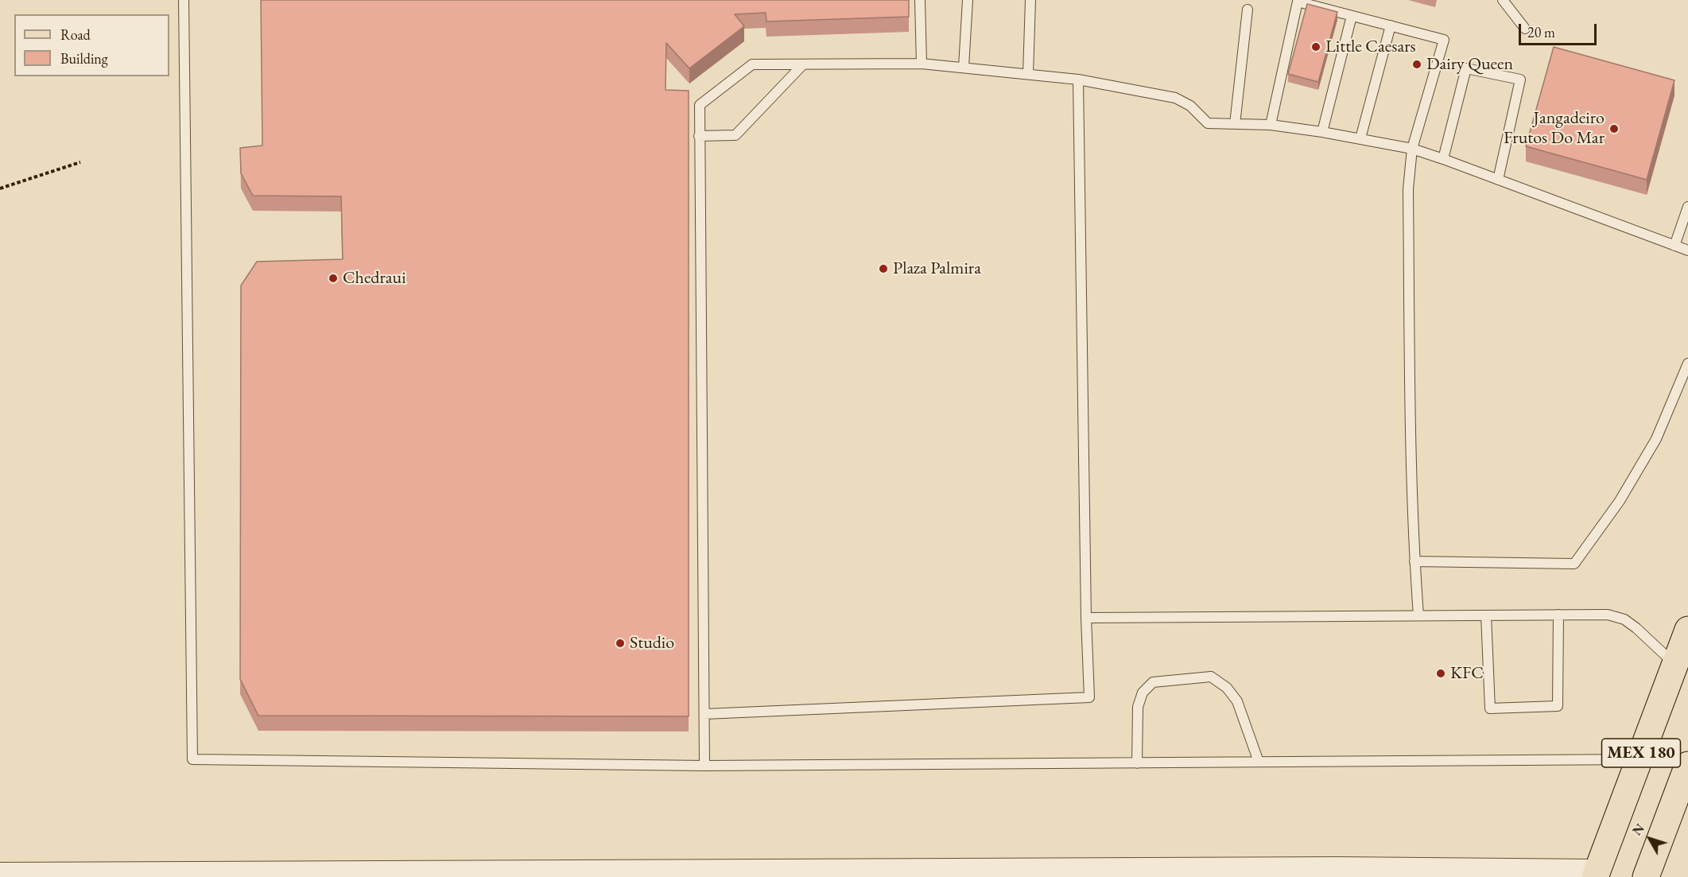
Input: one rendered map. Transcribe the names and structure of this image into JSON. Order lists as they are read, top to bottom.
{
  "streets": {
    "main road": ["MEX 180"]
  },
  "places": [
    "Little Caesars",
    "Dairy Queen",
    "Jangadeiro Frutos Do Mar",
    "Plaza Palmira",
    "Chedraui",
    "Studio",
    "KFC"
  ],
  "legend": ["Road", "Building"],
  "scale_bar": "20 m",
  "north": "top left"
}
